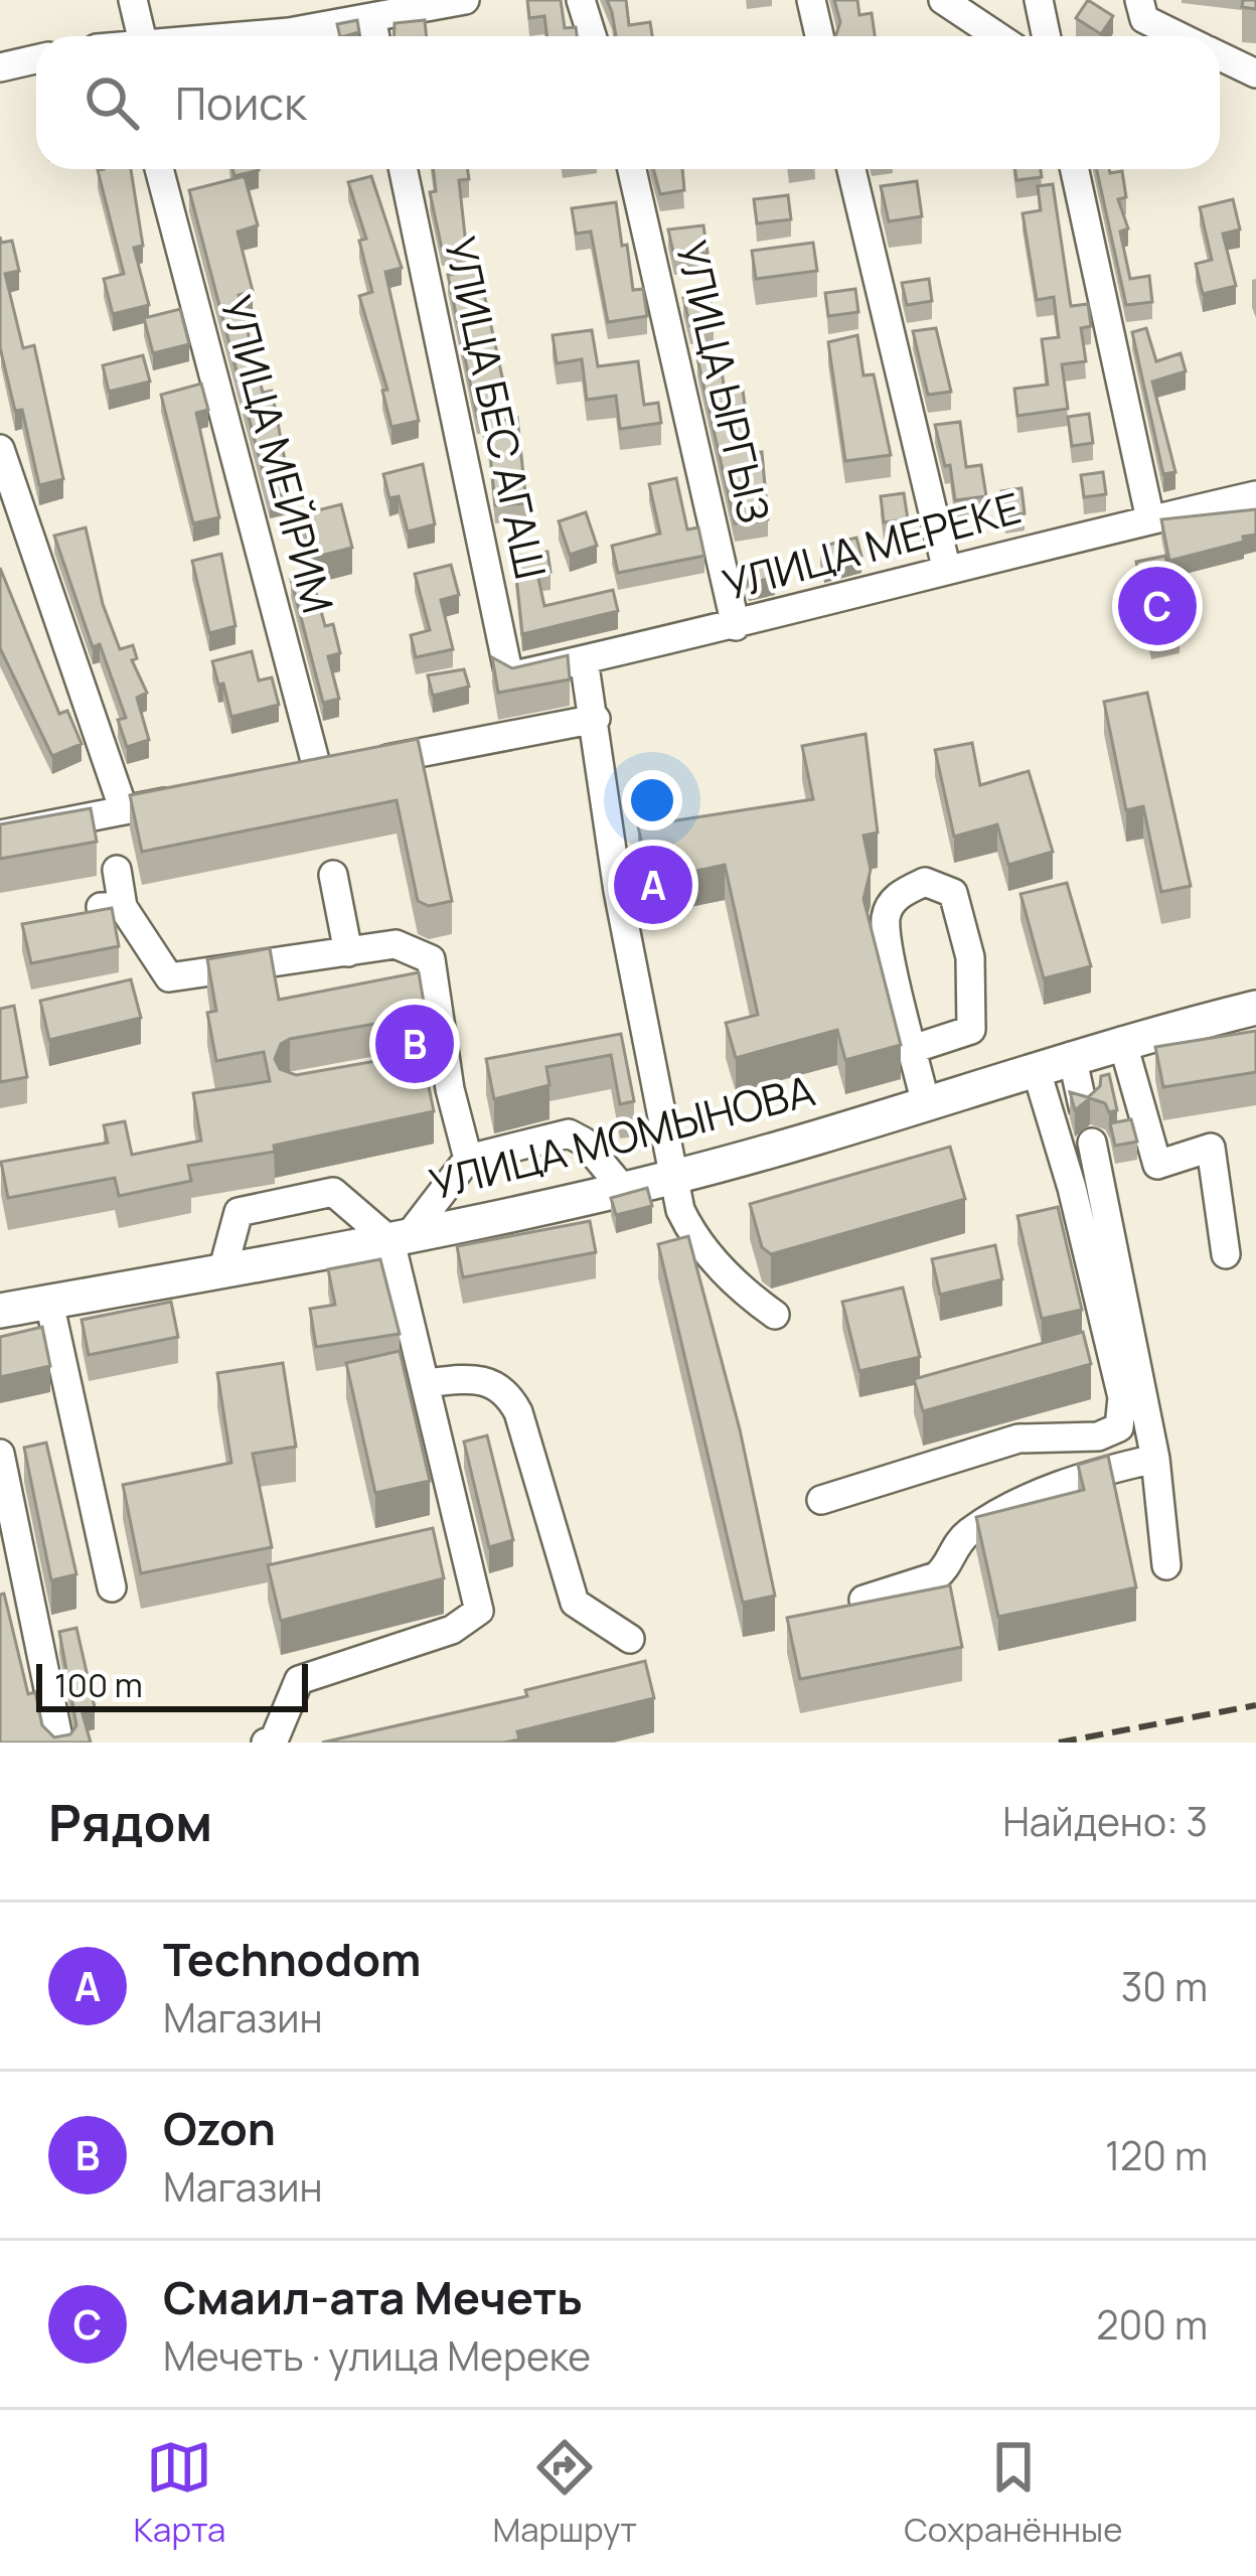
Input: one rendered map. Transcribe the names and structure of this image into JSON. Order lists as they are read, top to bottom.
{
  "streets": {
    "main road": ["УЛИЦА МОМЫНОВА"],
    "street": [
      "УЛИЦА ЫРГЫЗ",
      "УЛИЦА БЕС АГАШ",
      "УЛИЦА МЕЙРИМ",
      "УЛИЦА МЕРЕКЕ"
    ]
  },
  "crossings": [
    ["УЛИЦА ЫРГЫЗ", "УЛИЦА МЕРЕКЕ"],
    ["УЛИЦА БЕС АГАШ", "УЛИЦА МЕРЕКЕ"]
  ],
  "scale_bar": "100 m",
  "page": {
    "search": "Поиск",
    "pins": ["C", "A", "B"],
    "scale": "100 m",
    "heading": ["Рядом", "Найдено: 3"],
    "list": [
      {
        "mark": "A",
        "name": "Technodom",
        "note": "Магазин",
        "value": "30 m"
      },
      {
        "mark": "B",
        "name": "Ozon",
        "note": "Магазин",
        "value": "120 m"
      },
      {
        "mark": "C",
        "name": "Смаил-ата Мечеть",
        "note": "Мечеть · улица Мереке",
        "value": "200 m"
      }
    ],
    "nav": ["Карта", "Маршрут", "Сохранённые"]
  }
}
